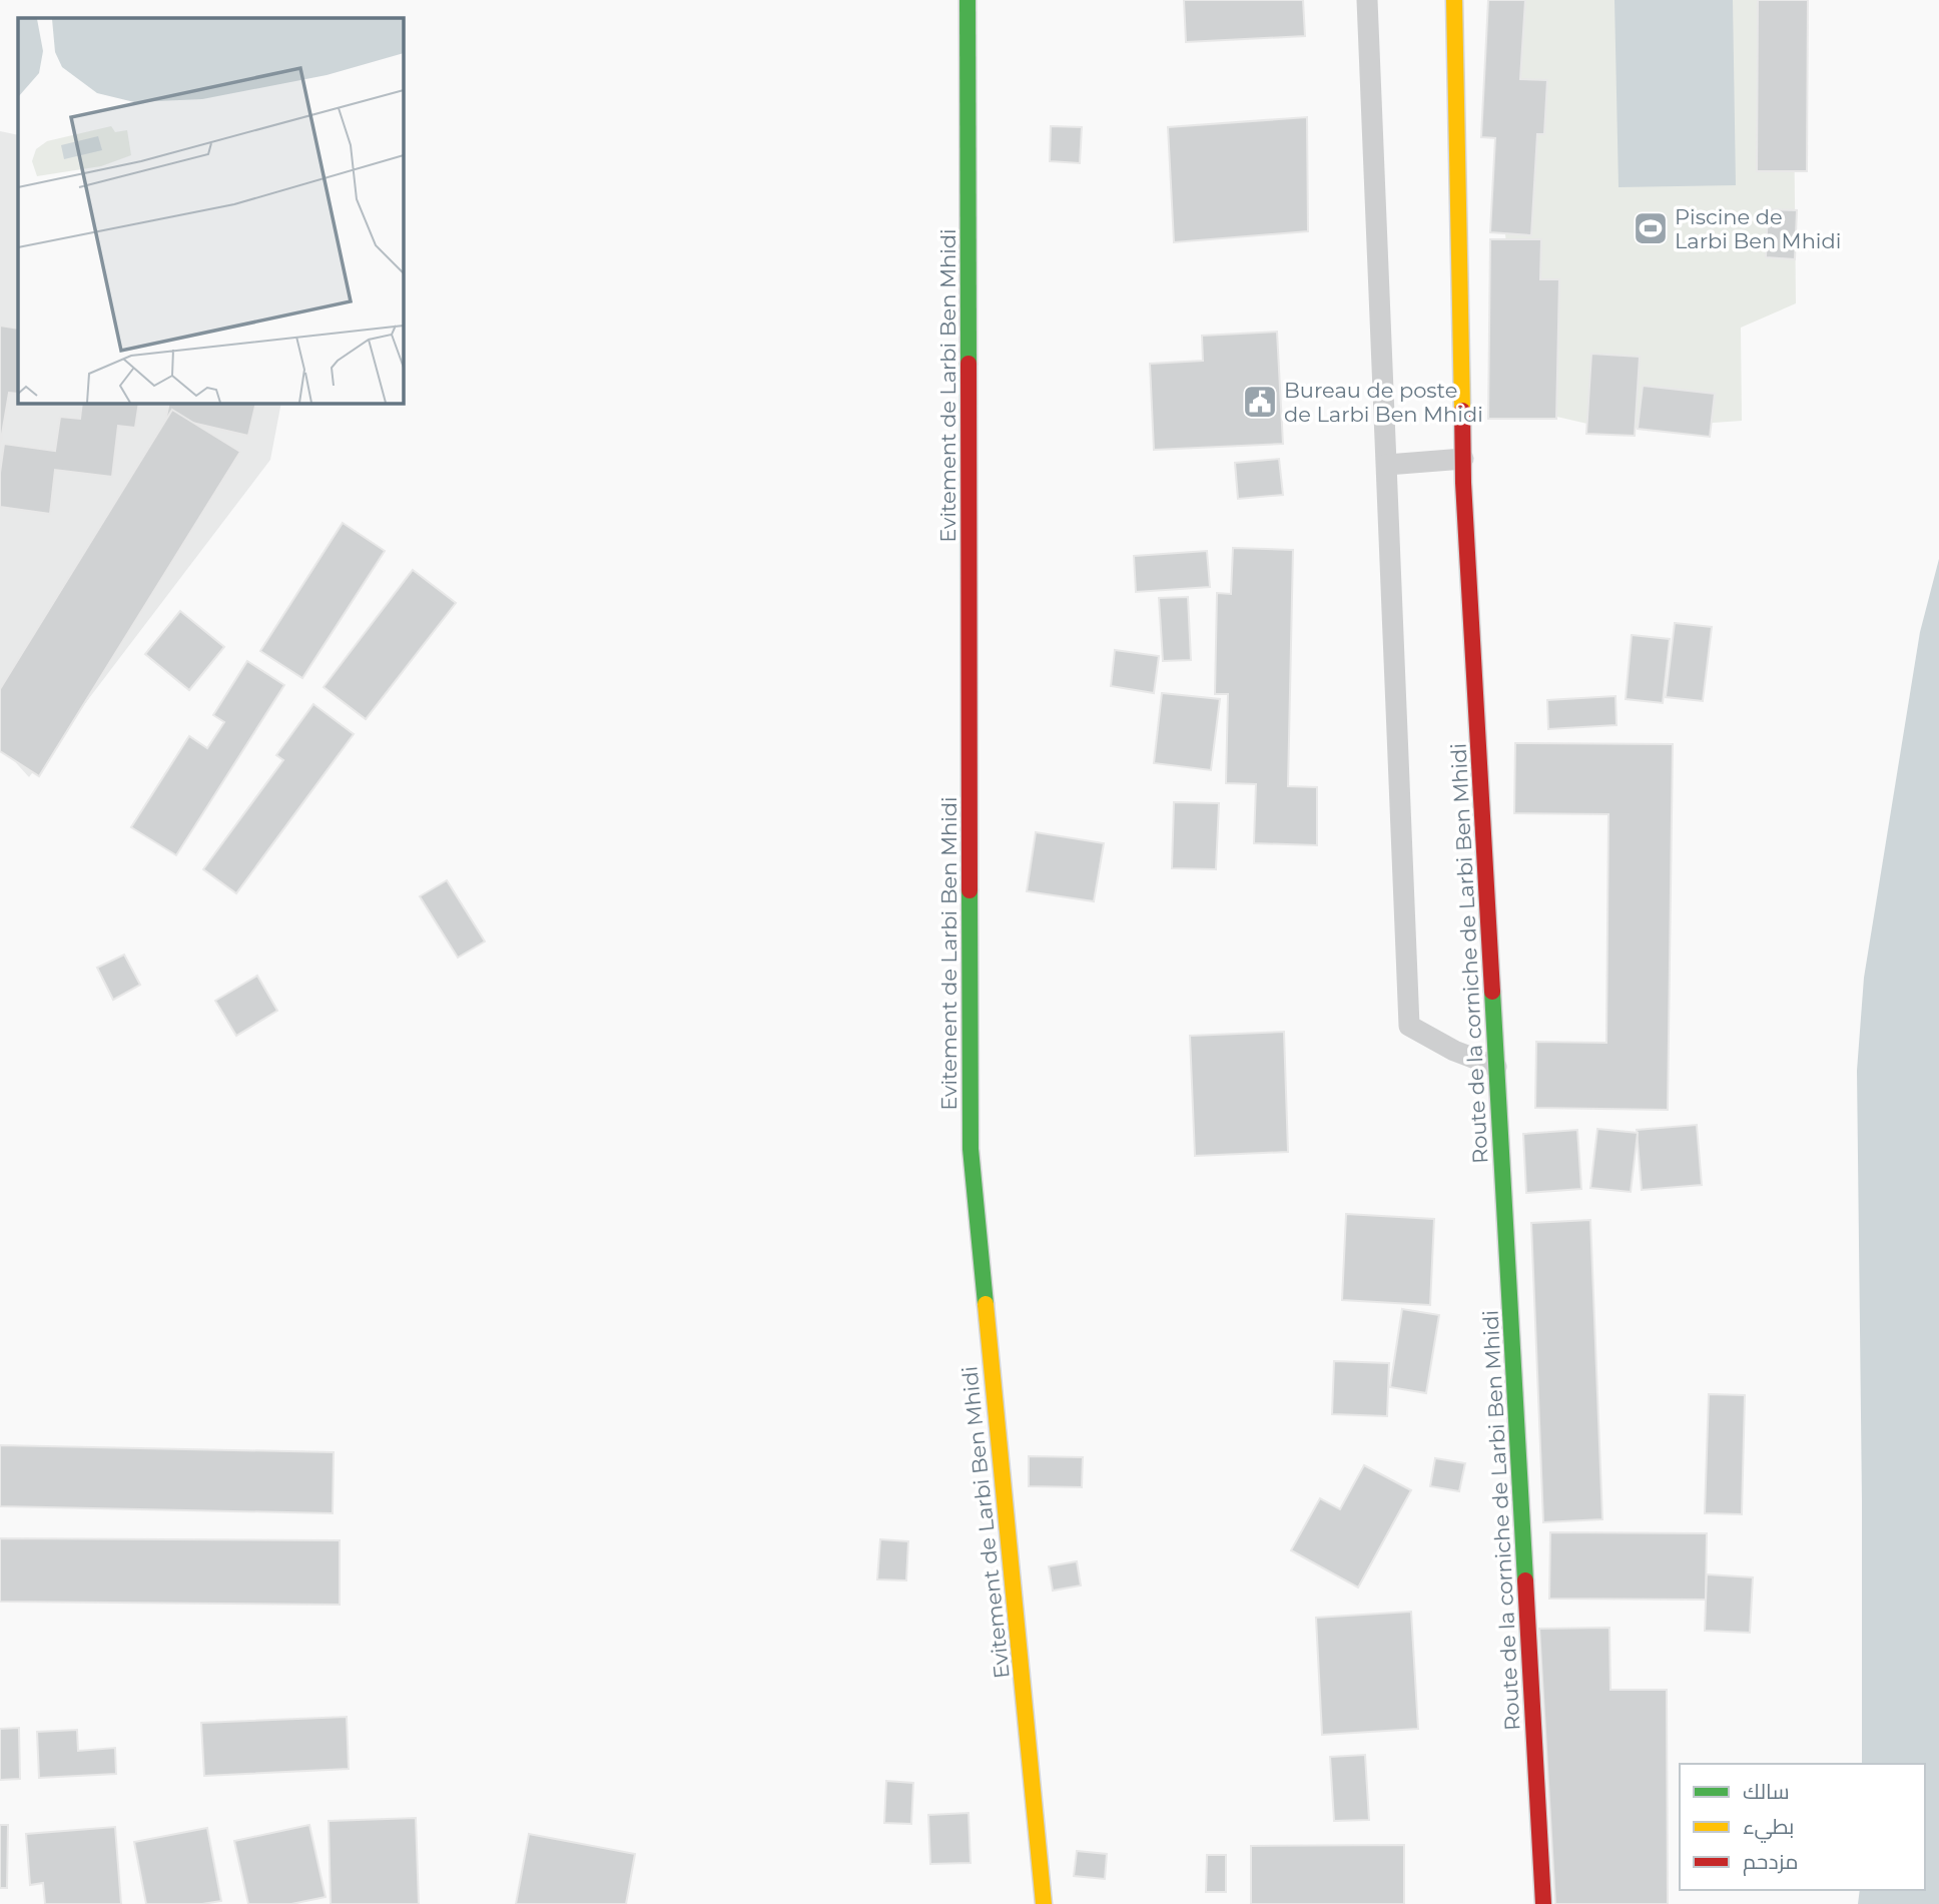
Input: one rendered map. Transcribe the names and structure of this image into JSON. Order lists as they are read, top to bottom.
{
  "streets": {
    "main road": ["Evitement de Larbi Ben Mhidi", "Route de la corniche de Larbi Ben Mhidi"]
  },
  "places": {
    "sports": ["Piscine de Larbi Ben Mhidi"],
    "public building": ["Bureau de poste de Larbi Ben Mhidi"]
  },
  "legend": ["سالك", "بطيء", "مزدحم"]
}
